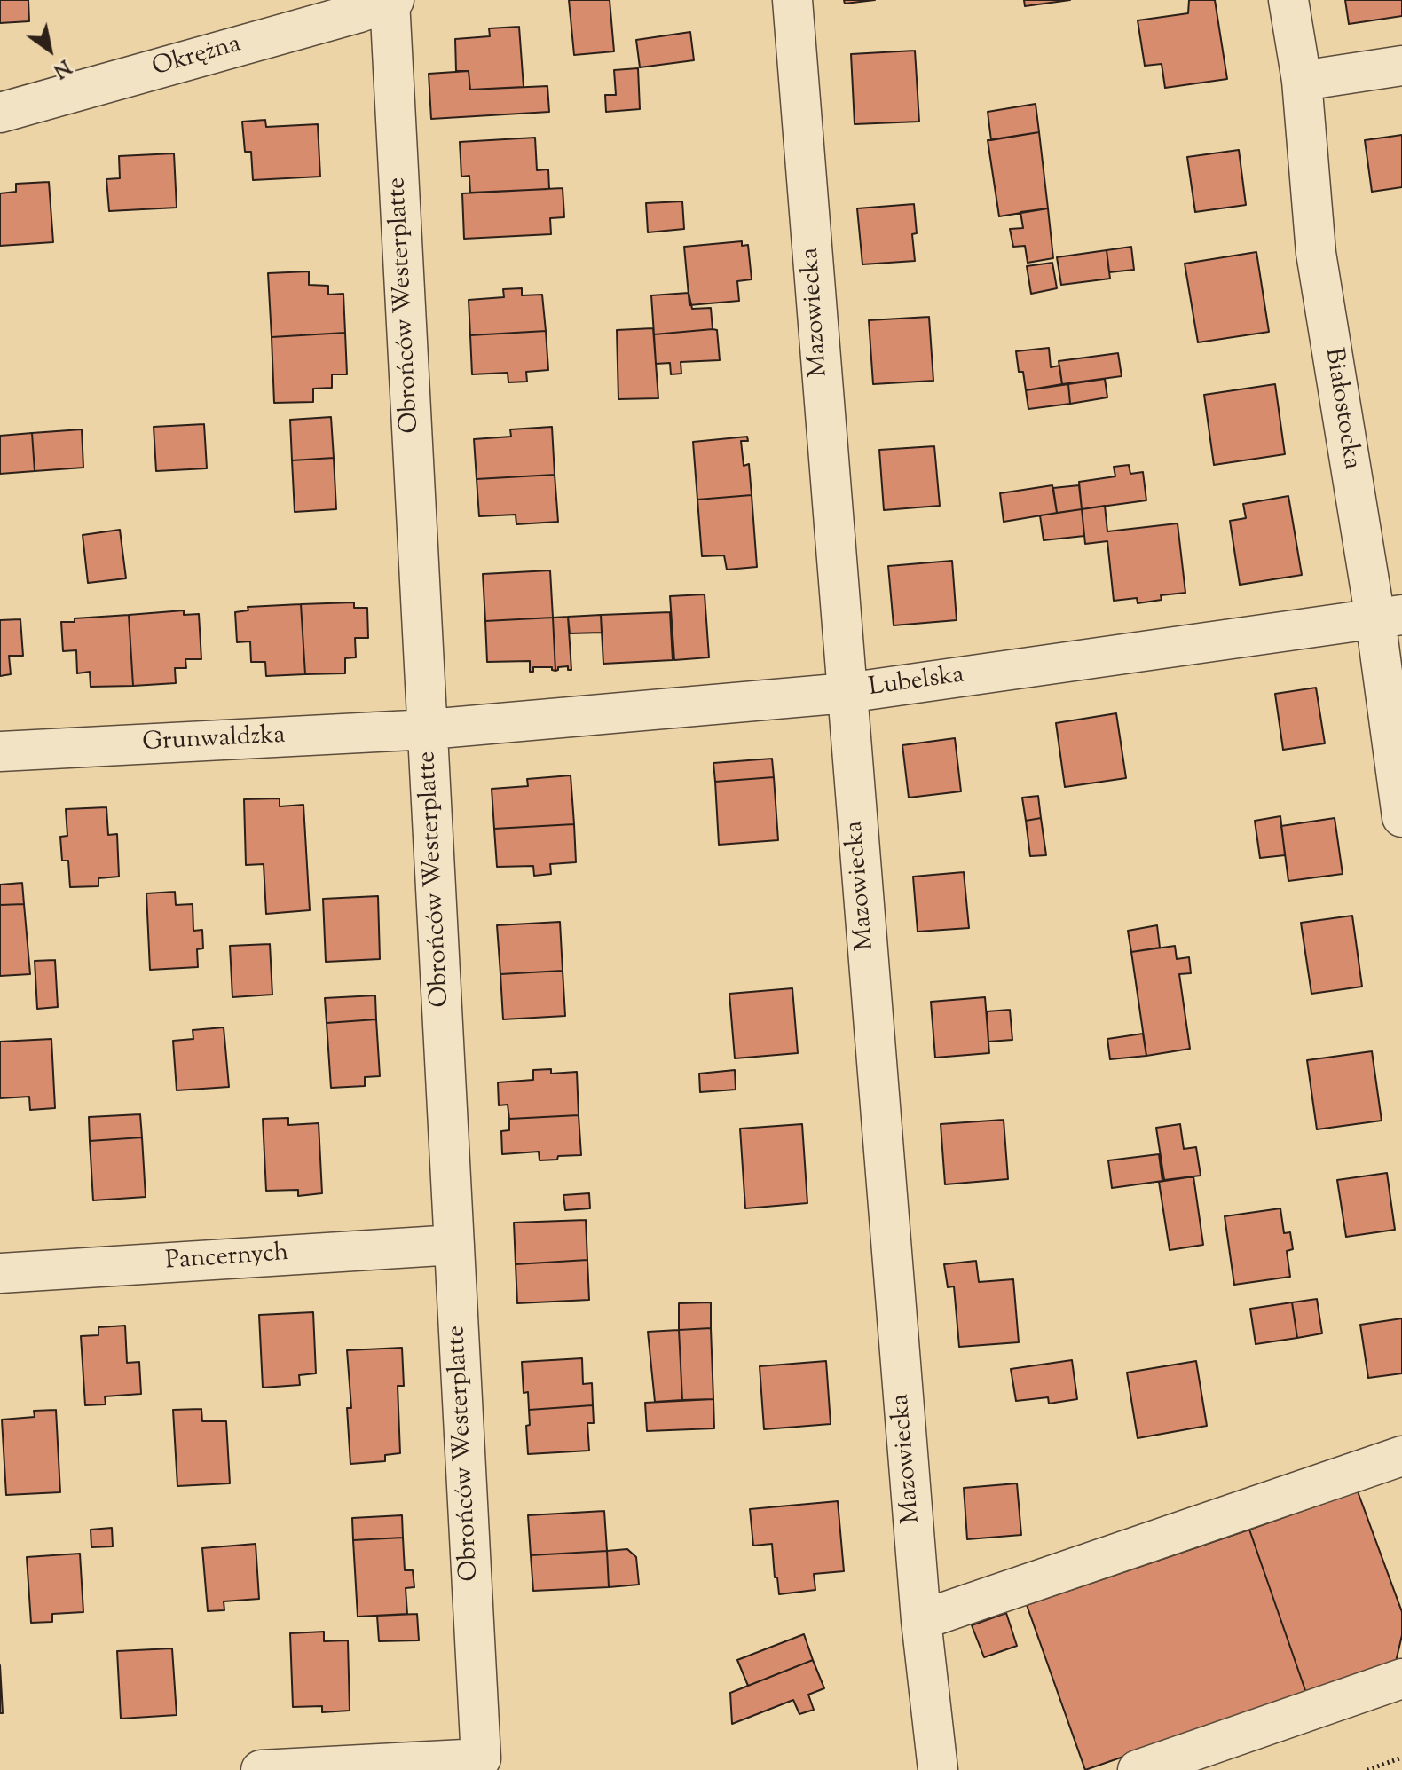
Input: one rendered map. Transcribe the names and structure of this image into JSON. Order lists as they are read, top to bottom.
{
  "streets": {
    "street": [
      "Okrężna",
      "Obrońców Westerplatte",
      "Mazowiecka",
      "Białostocka",
      "Lubelska",
      "Grunwaldzka",
      "Pancernych"
    ]
  },
  "crossings": [
    ["Okrężna", "Obrońców Westerplatte"],
    ["Obrońców Westerplatte", "Lubelska"],
    ["Obrońców Westerplatte", "Grunwaldzka"],
    ["Obrońców Westerplatte", "Pancernych"],
    ["Mazowiecka", "Lubelska"],
    ["Białostocka", "Lubelska"],
    ["Lubelska", "Grunwaldzka"]
  ],
  "north": "bottom right"
}
